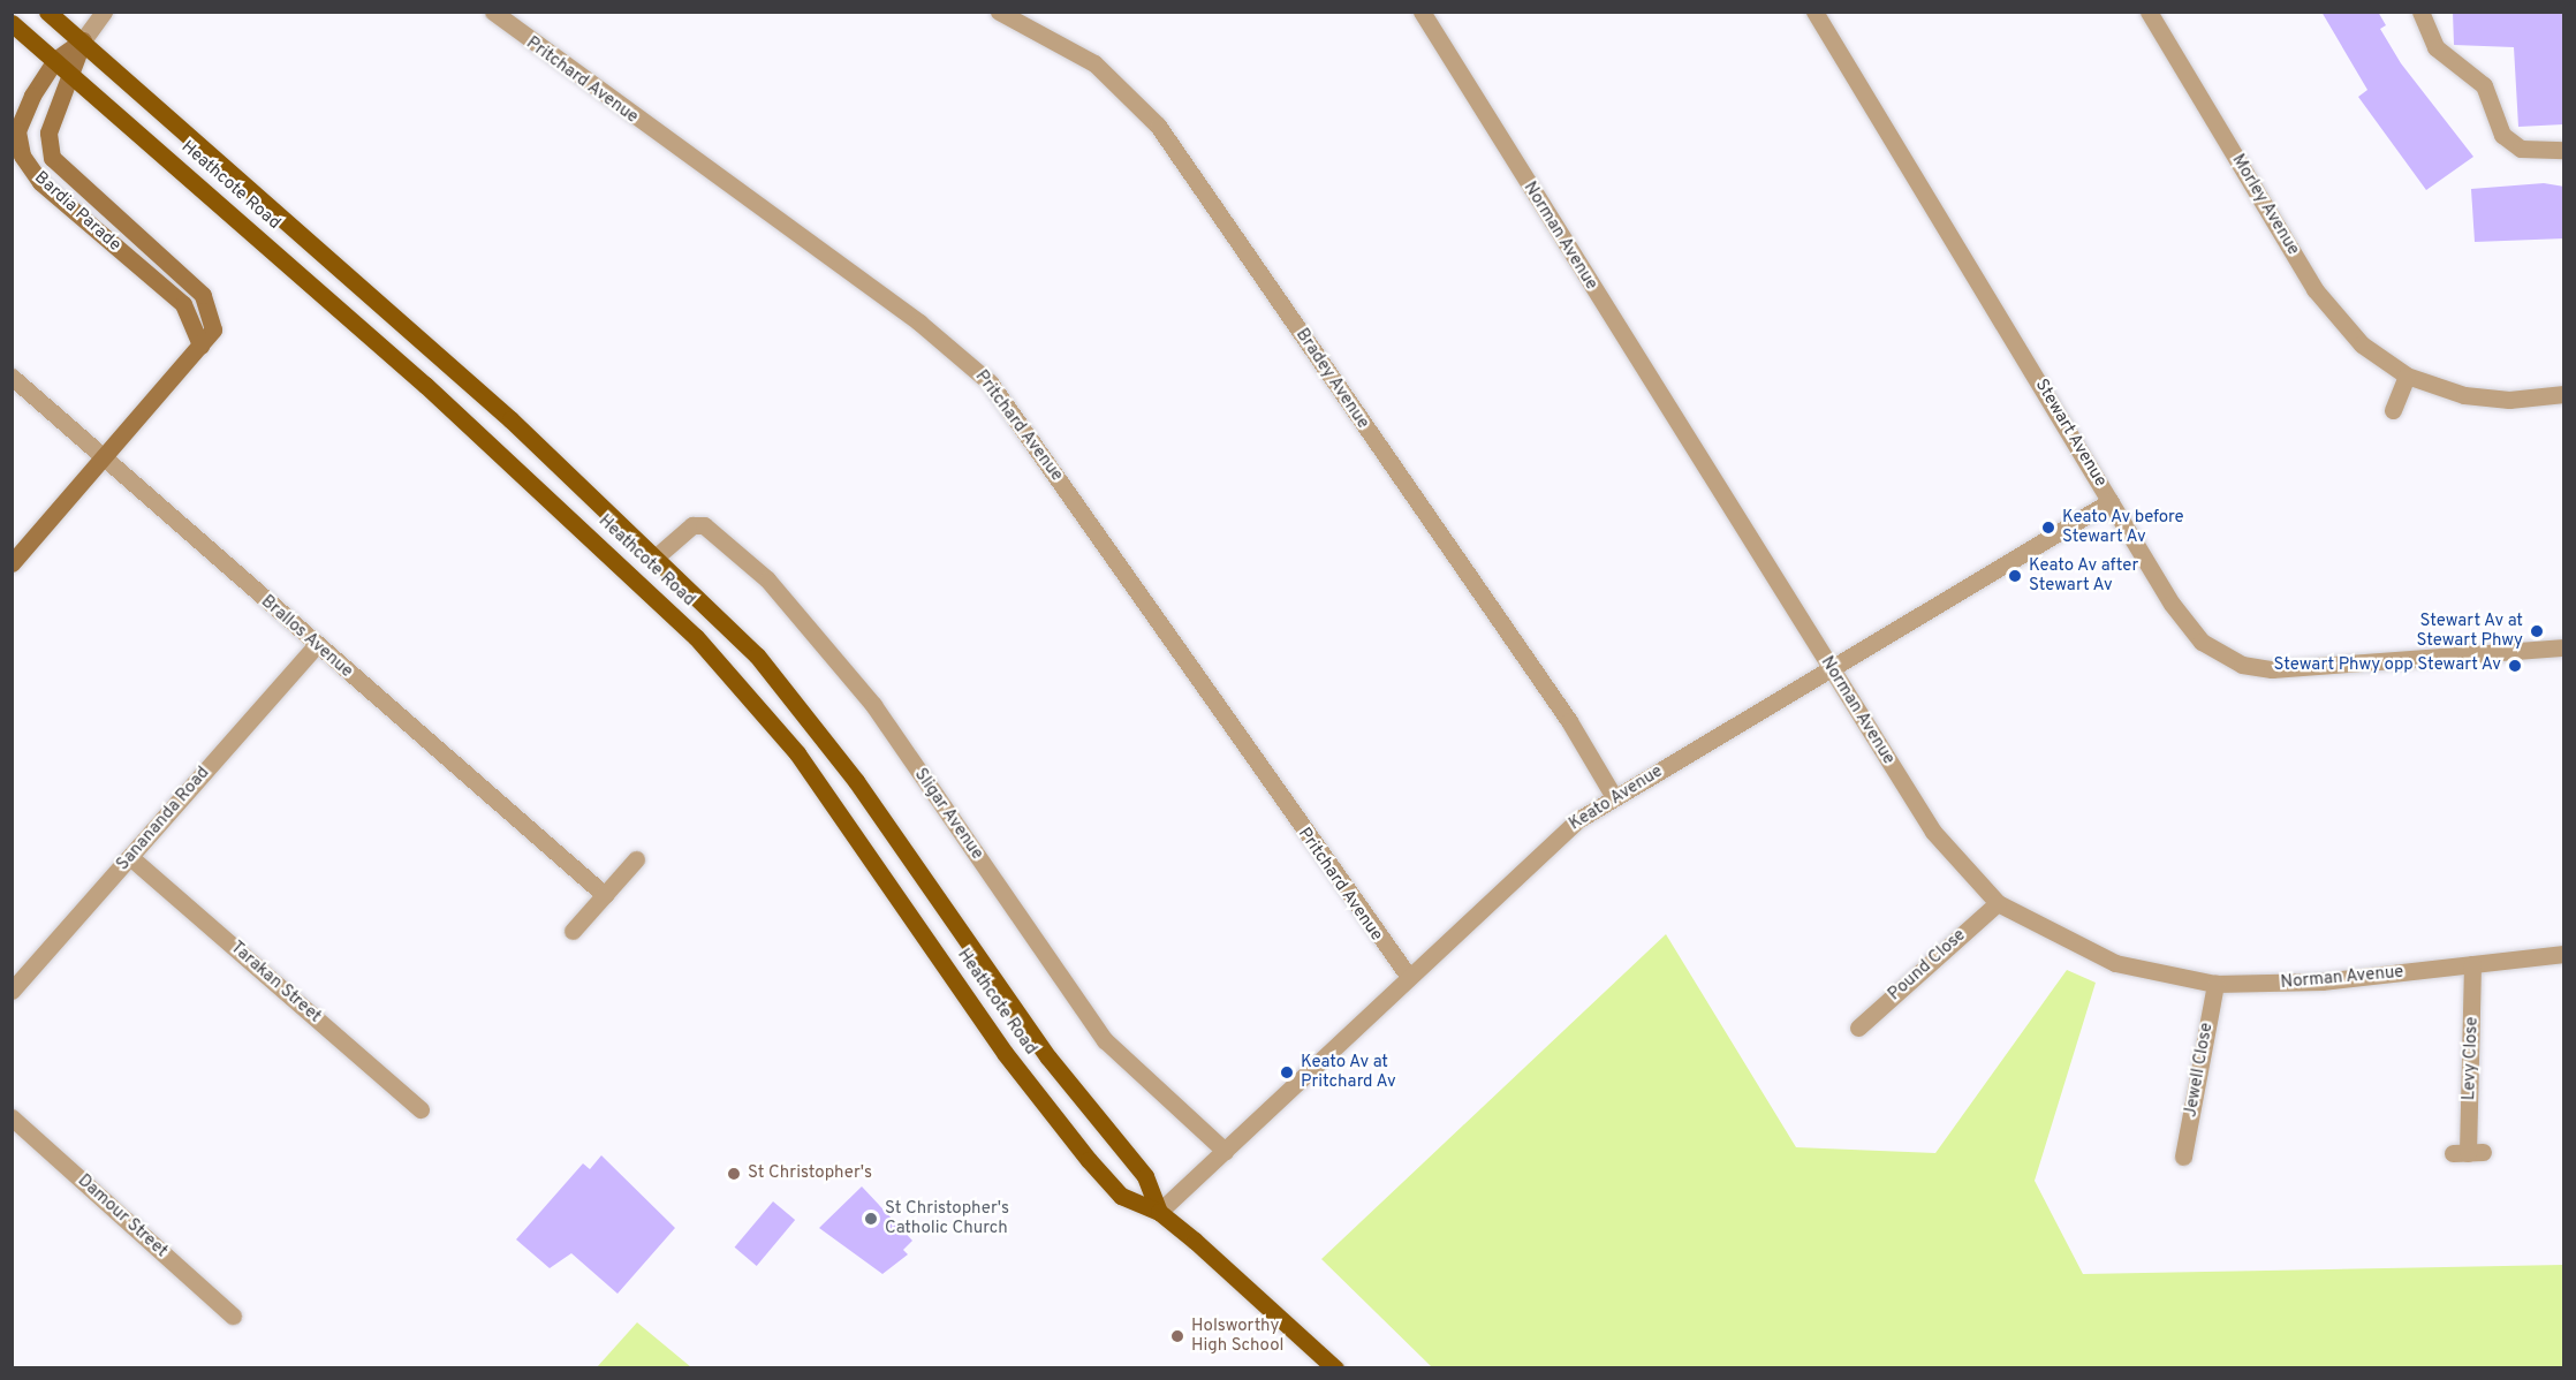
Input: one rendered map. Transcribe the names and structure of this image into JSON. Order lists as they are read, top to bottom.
{
  "streets": {
    "main road": ["Heathcote Road"],
    "street": [
      "Pritchard Avenue",
      "Morley Avenue",
      "Bardia Parade",
      "Norman Avenue",
      "Bradey Avenue",
      "Stewart Avenue",
      "Brallos Avenue",
      "Keato Avenue",
      "Sligar Avenue",
      "Sanananda Road",
      "Pound Close",
      "Tarakan Street",
      "Levy Close",
      "Jewell Close",
      "Damour Street"
    ]
  },
  "crossings": [
    ["Pritchard Avenue", "Keato Avenue"],
    ["Heathcote Road", "Bardia Parade"],
    ["Heathcote Road", "Keato Avenue"],
    ["Heathcote Road", "Sligar Avenue"],
    ["Bardia Parade", "Brallos Avenue"],
    ["Norman Avenue", "Keato Avenue"],
    ["Norman Avenue", "Pound Close"],
    ["Norman Avenue", "Levy Close"],
    ["Norman Avenue", "Jewell Close"],
    ["Bradey Avenue", "Keato Avenue"],
    ["Stewart Avenue", "Keato Avenue"],
    ["Brallos Avenue", "Sanananda Road"],
    ["Keato Avenue", "Sligar Avenue"],
    ["Sanananda Road", "Tarakan Street"]
  ],
  "places": [
    "Keato Av before Stewart Av",
    "Keato Av after Stewart Av",
    "Stewart Av at Stewart Phwy",
    "Stewart Phwy opp Stewart Av",
    "Keato Av at Pritchard Av",
    "St Christopher's",
    "St Christopher's Catholic Church",
    "Holsworthy High School"
  ]
}
